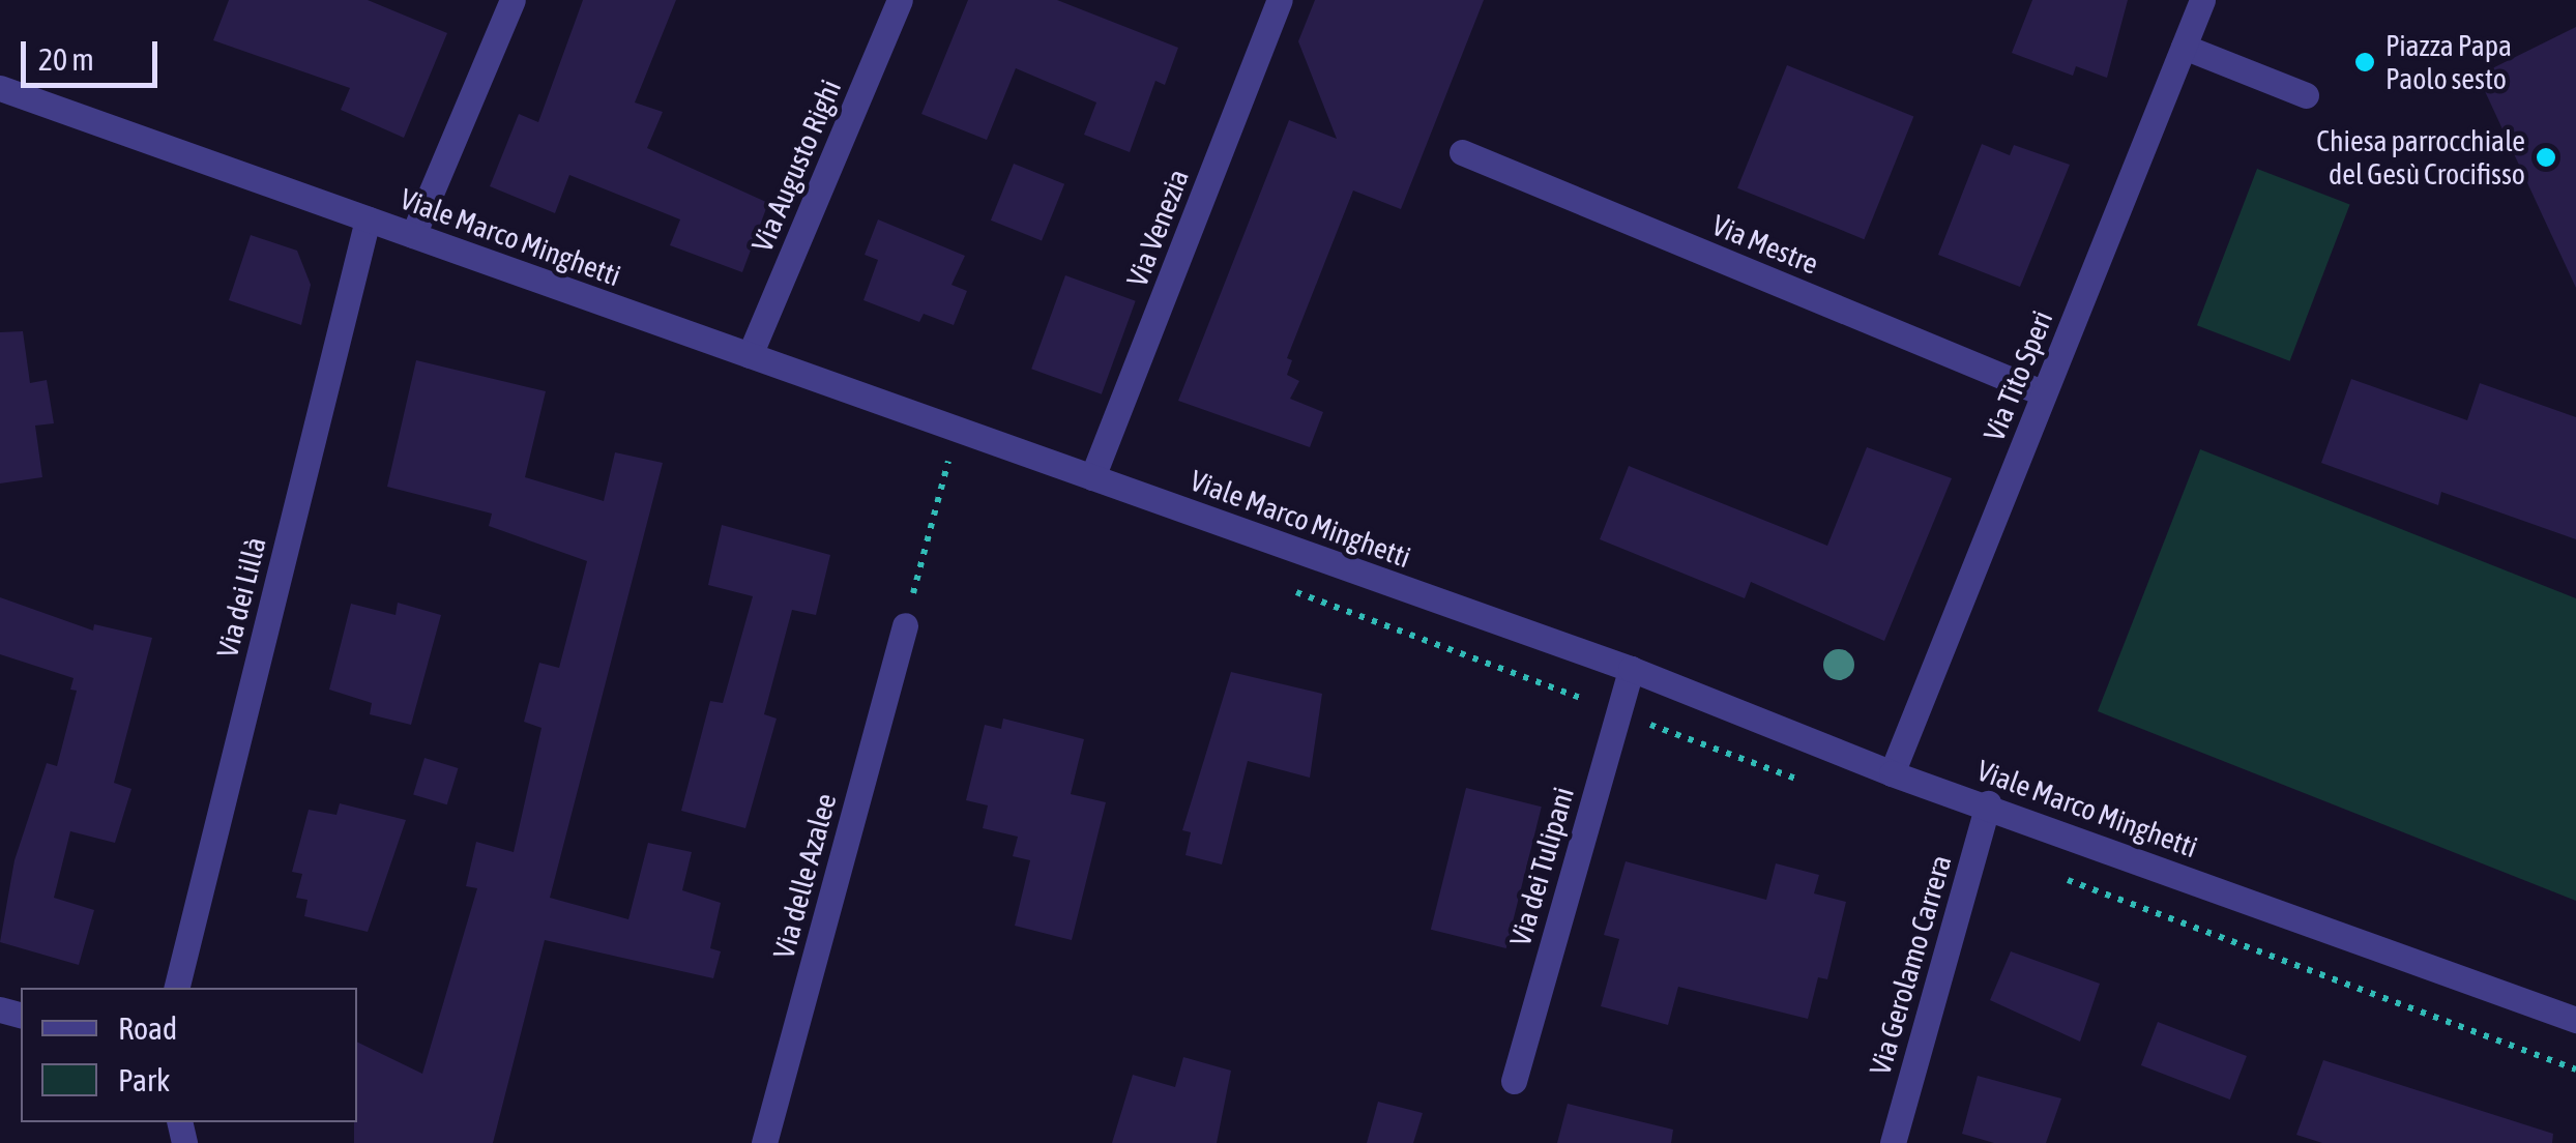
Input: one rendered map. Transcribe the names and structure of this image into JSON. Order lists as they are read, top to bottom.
{
  "streets": {
    "street": [
      "Via Augusto Righi",
      "Via Venezia",
      "Viale Marco Minghetti",
      "Via Mestre",
      "Via Tito Speri",
      "Via dei Lillà",
      "Via dei Tulipani",
      "Via delle Azalee",
      "Via Gerolamo Carrera"
    ]
  },
  "crossings": [
    ["Via Augusto Righi", "Viale Marco Minghetti"],
    ["Via Venezia", "Viale Marco Minghetti"],
    ["Viale Marco Minghetti", "Via Tito Speri"],
    ["Viale Marco Minghetti", "Via dei Lillà"],
    ["Viale Marco Minghetti", "Via dei Tulipani"],
    ["Viale Marco Minghetti", "Via Gerolamo Carrera"],
    ["Via Mestre", "Via Tito Speri"]
  ],
  "places": ["Piazza Papa Paolo sesto", "Chiesa parrocchiale del Gesù Crocifisso"],
  "legend": ["Road", "Park"],
  "scale_bar": "20 m"
}
